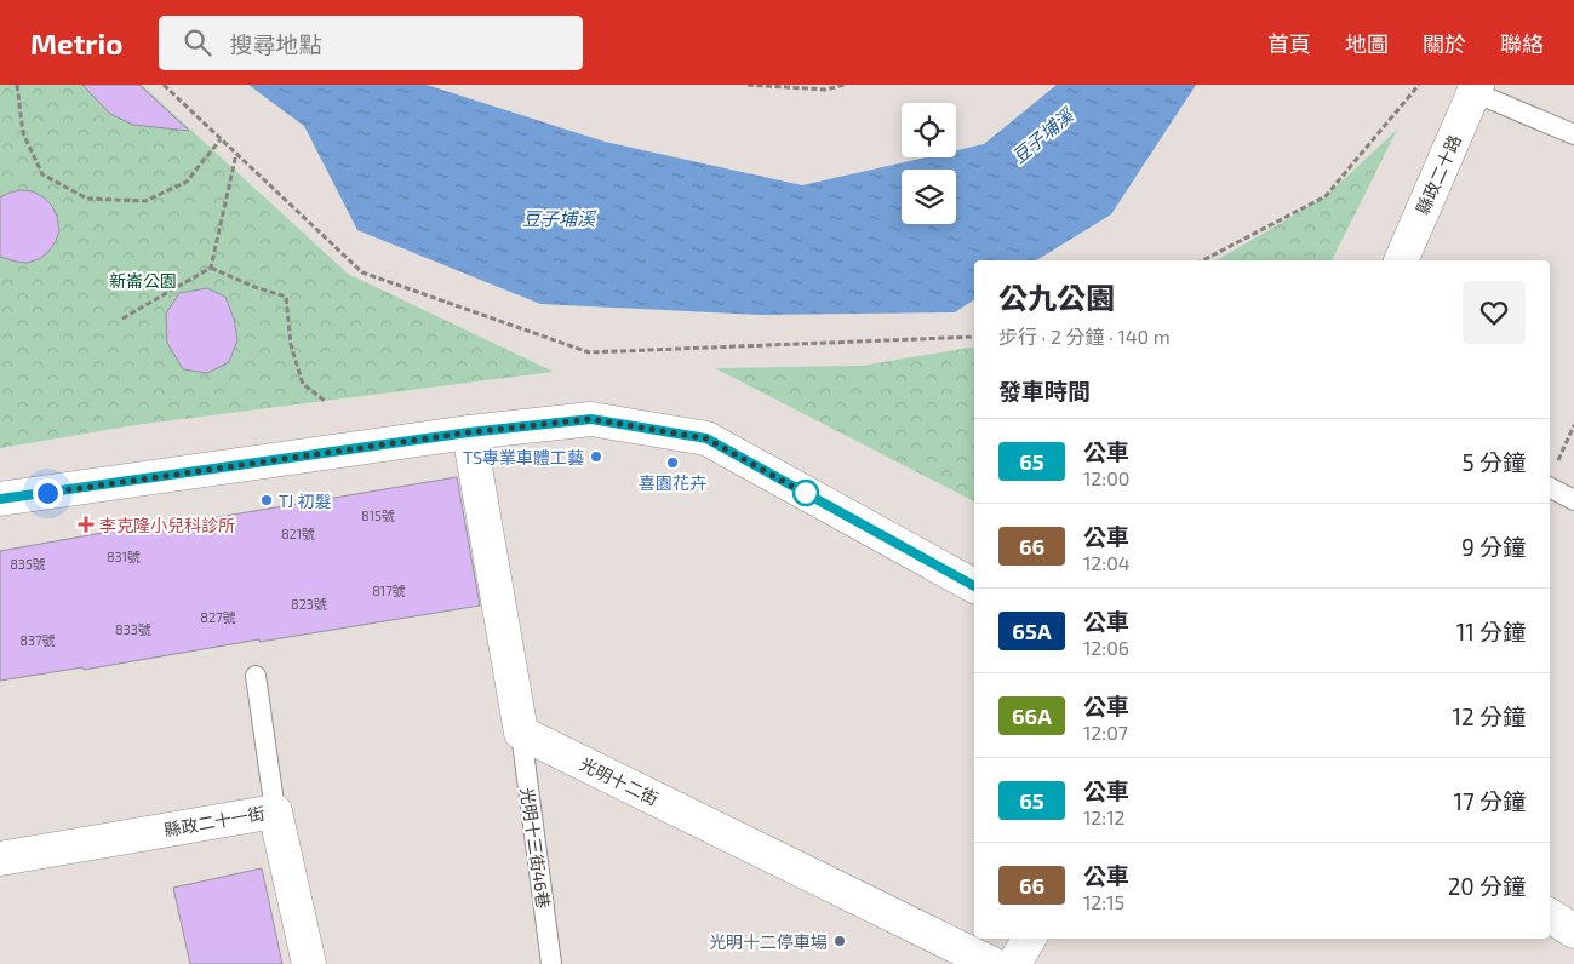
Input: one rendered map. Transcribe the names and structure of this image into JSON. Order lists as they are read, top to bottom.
{
  "streets": {
    "street": ["縣政二十路", "光明十二街", "縣政二十一街"],
    "lane": ["光明十三街46巷"]
  },
  "crossings": [
    ["光明十二街", "光明十三街46巷"]
  ],
  "water": ["豆子埔溪"],
  "parks": ["新崙公園"],
  "places": {
    "other": [
      "TS專業車體工藝",
      "喜園花卉",
      "TJ 初髮",
      "光明十二停車場"
    ],
    "health": ["李克隆小兒科診所"]
  },
  "lines": ["bus line 65"],
  "house_numbers": [
    "815號",
    "821號",
    "831號",
    "835號",
    "817號",
    "823號",
    "827號",
    "833號",
    "837號"
  ],
  "page": {
    "header": "Metrio",
    "search": "搜尋地點",
    "nav": [
      "首頁",
      "地圖",
      "關於",
      "聯絡"
    ],
    "heading": [
      ["公九公園", "步行 · 2 分鐘 · 140 m"],
      "發車時間"
    ],
    "list": [
      {
        "mark": "65",
        "name": "公車",
        "note": "12:00",
        "value": "5 分鐘"
      },
      {
        "mark": "66",
        "name": "公車",
        "note": "12:04",
        "value": "9 分鐘"
      },
      {
        "mark": "65A",
        "name": "公車",
        "note": "12:06",
        "value": "11 分鐘"
      },
      {
        "mark": "66A",
        "name": "公車",
        "note": "12:07",
        "value": "12 分鐘"
      },
      {
        "mark": "65",
        "name": "公車",
        "note": "12:12",
        "value": "17 分鐘"
      },
      {
        "mark": "66",
        "name": "公車",
        "note": "12:15",
        "value": "20 分鐘"
      }
    ]
  }
}
